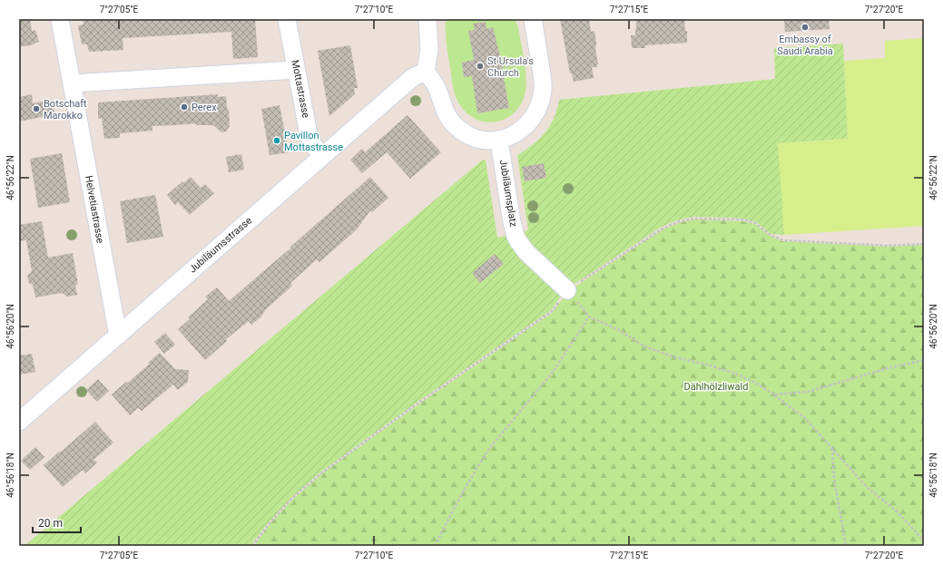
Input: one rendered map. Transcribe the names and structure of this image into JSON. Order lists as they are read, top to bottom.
{
  "streets": {
    "street": [
      "Mottastrasse",
      "Jubiläumsplatz",
      "Helvetiastrasse",
      "Jubiläumsstrasse"
    ]
  },
  "crossings": [
    ["Mottastrasse", "Jubiläumsstrasse"],
    ["Helvetiastrasse", "Jubiläumsstrasse"]
  ],
  "parks": ["Dählhölzliwald"],
  "places": [
    "Embassy of Saudi Arabia",
    "St Ursula's Church",
    "Perex",
    "Botschaft Marokko",
    "Pavillon Mottastrasse"
  ],
  "scale_bar": "20 m",
  "coordinates": [
    "7°27'05\"E",
    "7°27'10\"E",
    "7°27'15\"E",
    "7°27'20\"E",
    "46°56'22\"N",
    "46°56'20\"N",
    "46°56'18\"N"
  ]
}
